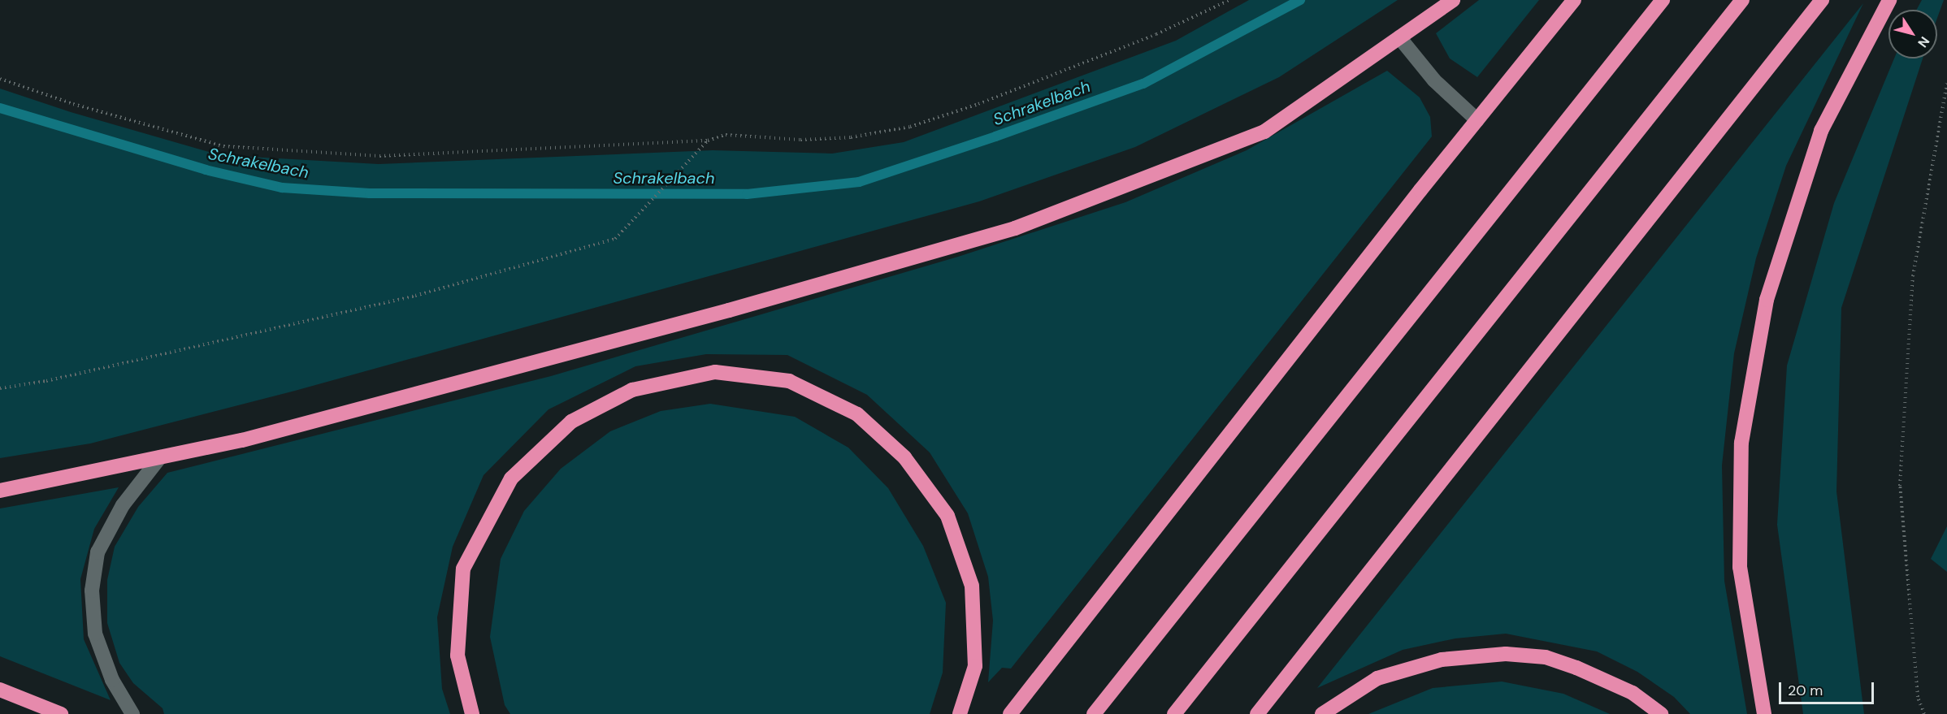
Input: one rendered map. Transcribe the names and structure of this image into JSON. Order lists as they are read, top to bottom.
{
  "water": ["Schrakelbach"],
  "scale_bar": "20 m",
  "north": "bottom right"
}
